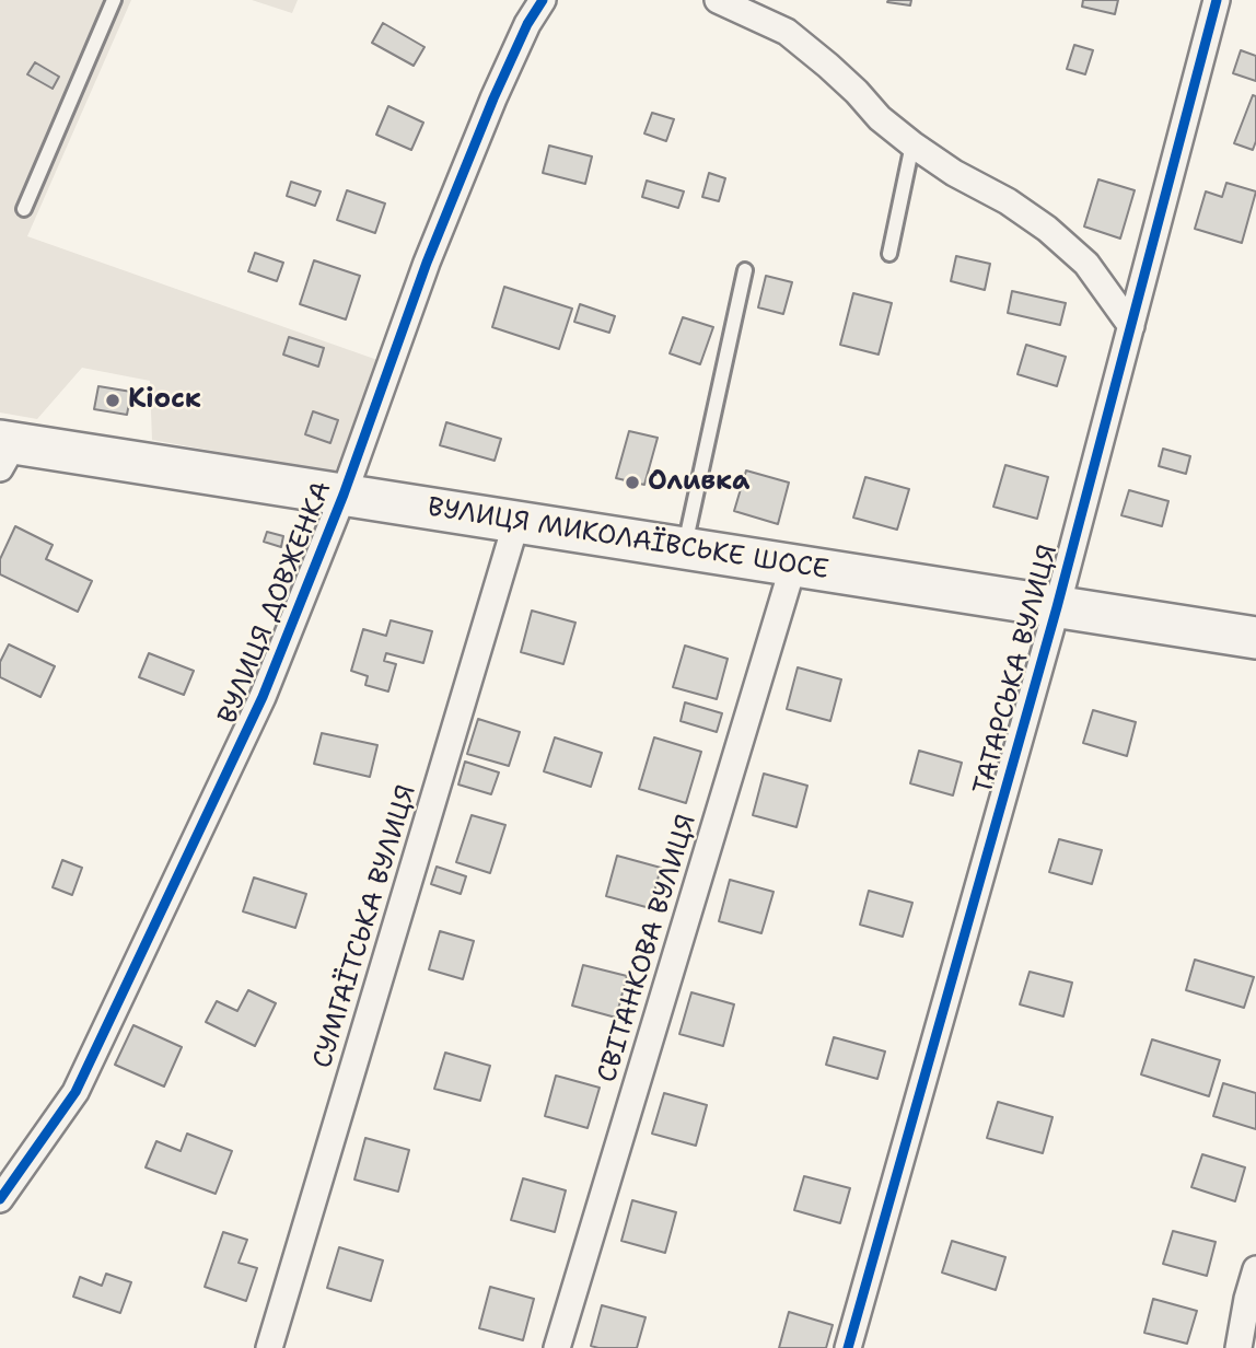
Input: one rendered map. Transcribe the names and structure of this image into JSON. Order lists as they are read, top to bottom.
{
  "streets": {
    "main road": ["ВУЛИЦЯ МИКОЛАЇВСЬКЕ ШОСЕ"],
    "street": [
      "ВУЛИЦЯ ДОВЖЕНКА",
      "ТАТАРСЬКА ВУЛИЦЯ",
      "СУМГАЇТСЬКА ВУЛИЦЯ",
      "СВІТАНКОВА ВУЛИЦЯ"
    ]
  },
  "crossings": [
    ["ВУЛИЦЯ МИКОЛАЇВСЬКЕ ШОСЕ", "ВУЛИЦЯ ДОВЖЕНКА"],
    ["ВУЛИЦЯ МИКОЛАЇВСЬКЕ ШОСЕ", "ТАТАРСЬКА ВУЛИЦЯ"],
    ["ВУЛИЦЯ МИКОЛАЇВСЬКЕ ШОСЕ", "СУМГАЇТСЬКА ВУЛИЦЯ"],
    ["ВУЛИЦЯ МИКОЛАЇВСЬКЕ ШОСЕ", "СВІТАНКОВА ВУЛИЦЯ"]
  ],
  "places": ["Кіоск", "Оливка"]
}
